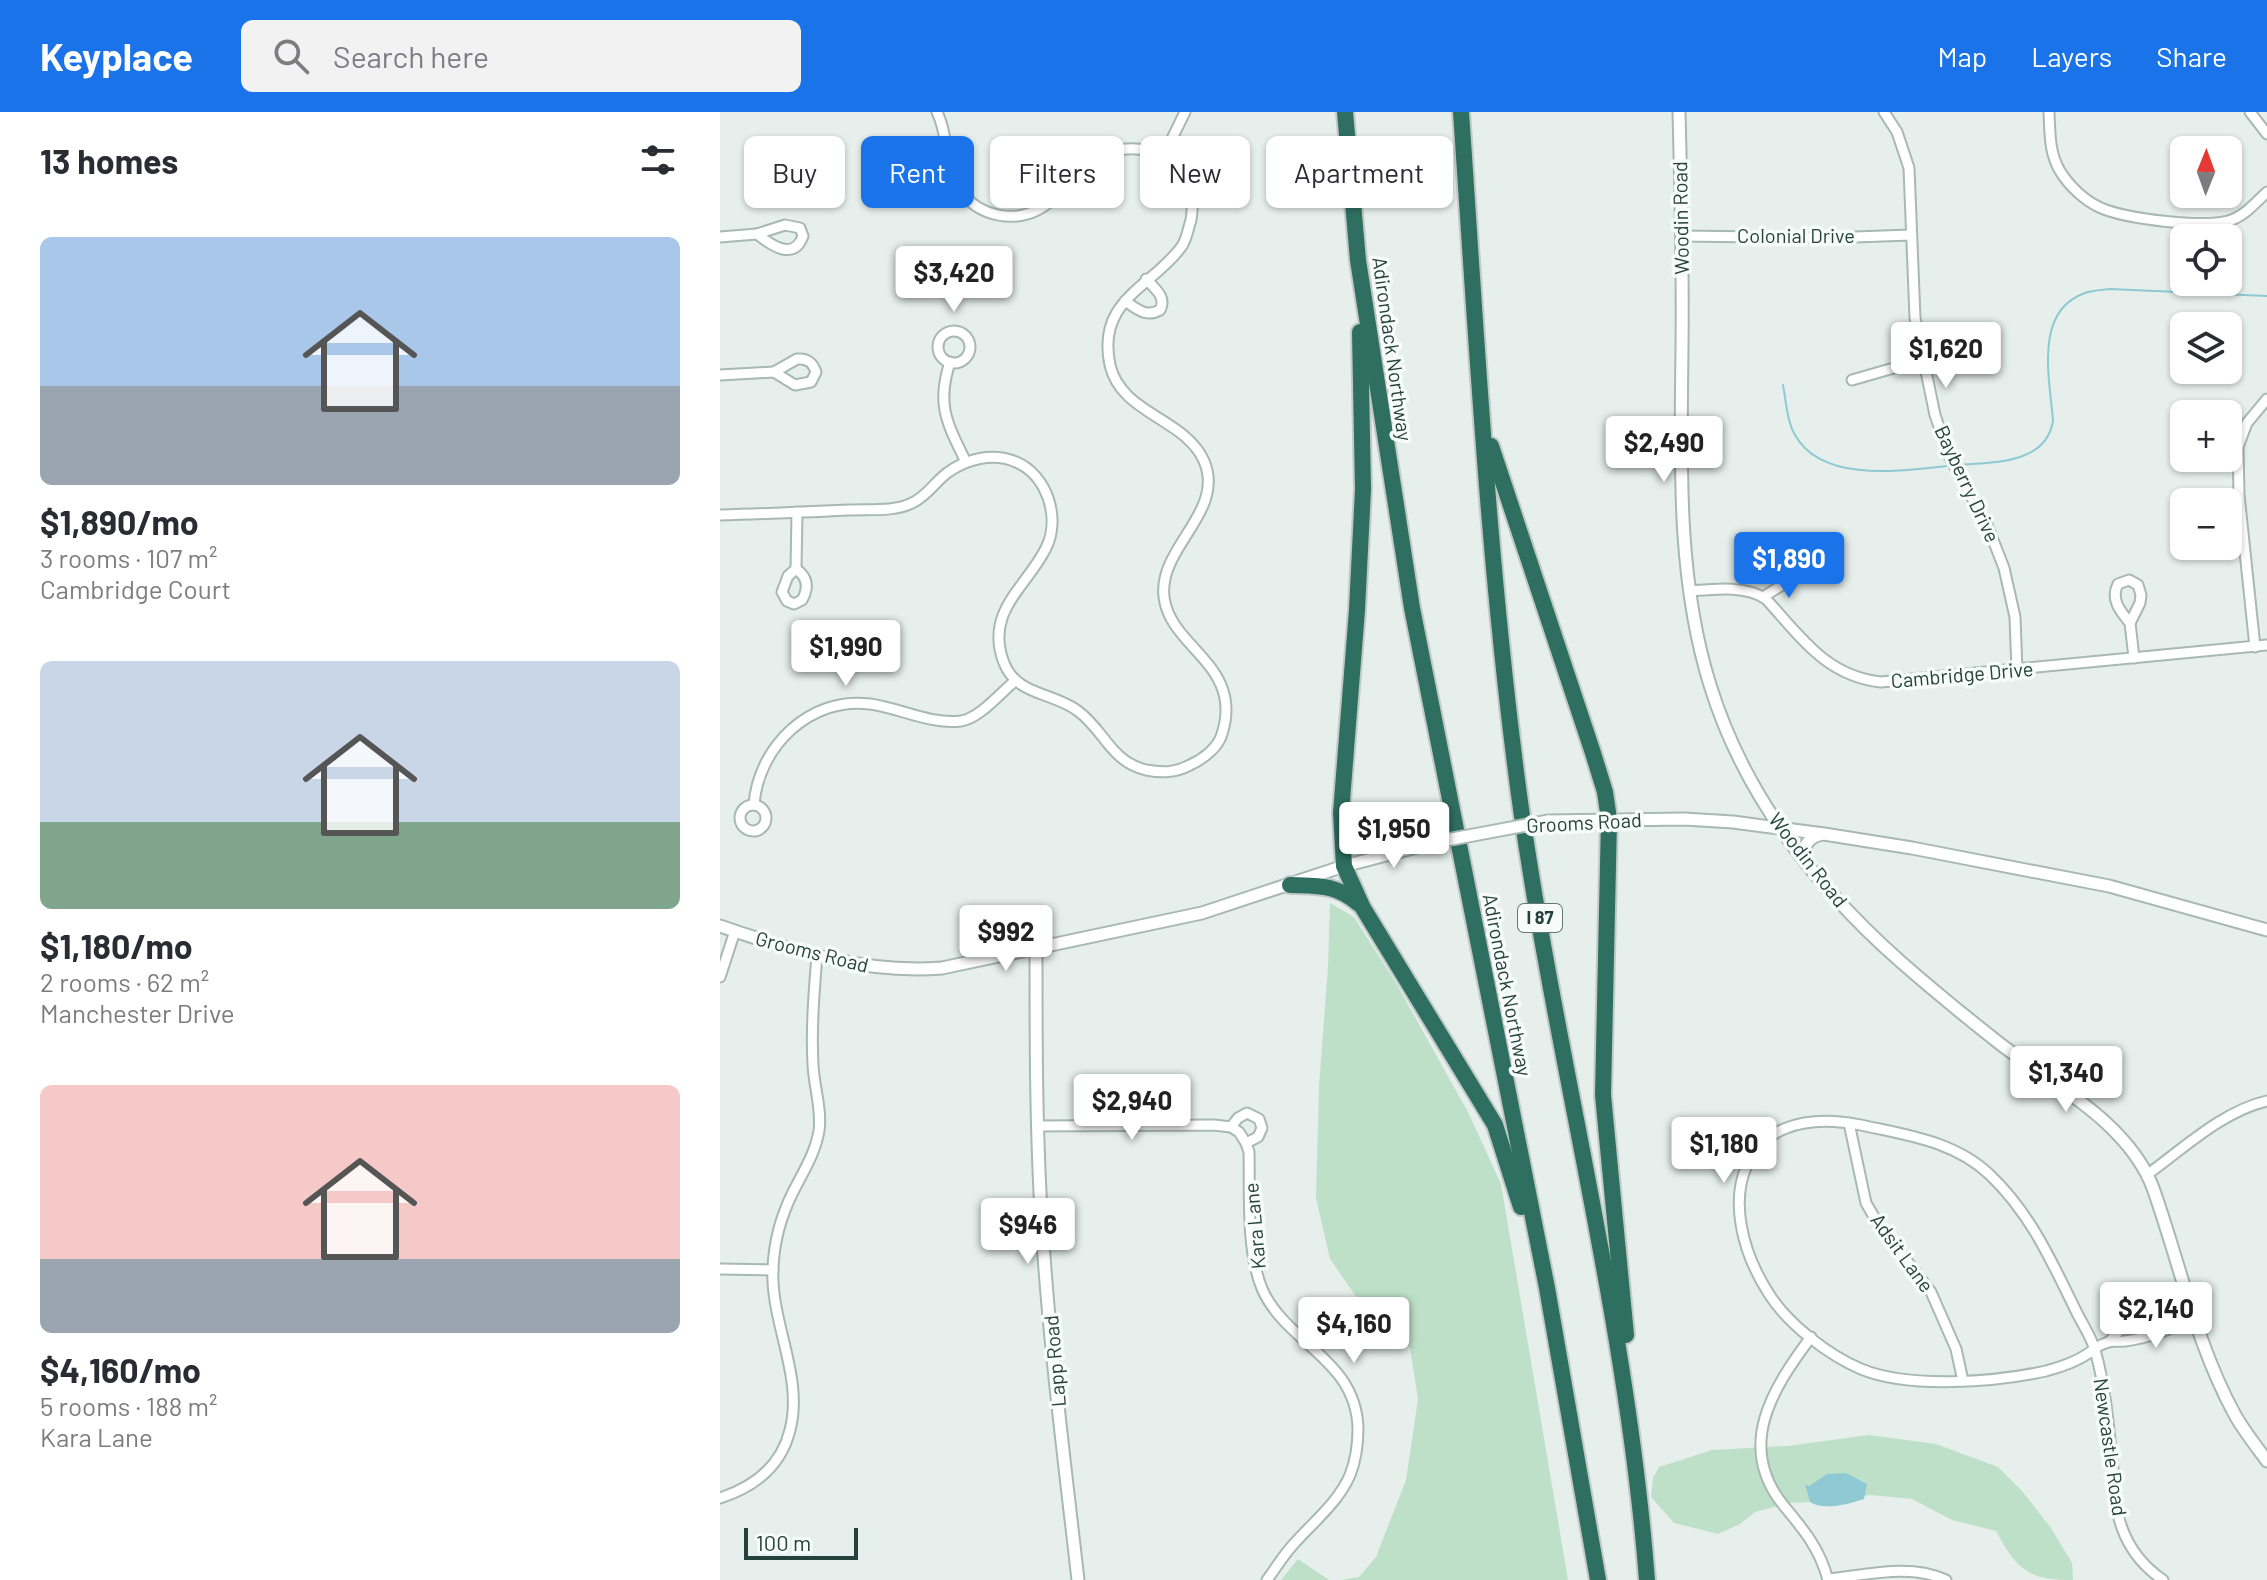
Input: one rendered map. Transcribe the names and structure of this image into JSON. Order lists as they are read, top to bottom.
{
  "streets": {
    "highway": ["Adirondack Northway", "I 87"],
    "street": [
      "Woodin Road",
      "Colonial Drive",
      "Bayberry Drive",
      "Cambridge Drive",
      "Grooms Road",
      "Kara Lane",
      "Adsit Lane",
      "Lapp Road",
      "Newcastle Road"
    ]
  },
  "crossings": [
    ["Woodin Road", "Colonial Drive"],
    ["Woodin Road", "Grooms Road"],
    ["Colonial Drive", "Bayberry Drive"],
    ["Bayberry Drive", "Cambridge Drive"],
    ["Grooms Road", "Lapp Road"],
    ["Adsit Lane", "Newcastle Road"]
  ],
  "scale_bar": "100 m",
  "north": "top",
  "page": {
    "header": "Keyplace",
    "search": "Search here",
    "nav": ["Map", "Layers", "Share"],
    "heading": "13 homes",
    "map_buttons": ["+", "−"],
    "chip": [
      "Buy",
      "Rent",
      "Filters",
      "New",
      "Apartment"
    ],
    "list": [
      {
        "name": "$1,890/mo",
        "note": "3 rooms · 107 m² · Cambridge Court"
      },
      {
        "name": "$1,180/mo",
        "note": "2 rooms · 62 m² · Manchester Drive"
      },
      {
        "name": "$4,160/mo",
        "note": "5 rooms · 188 m² · Kara Lane"
      }
    ],
    "price": [
      "$3,420",
      "$1,620",
      "$2,490",
      "$1,890",
      "$1,990",
      "$1,950",
      "$992",
      "$1,340",
      "$2,940",
      "$1,180",
      "$946",
      "$2,140",
      "$4,160"
    ],
    "scale": "100 m"
  }
}
